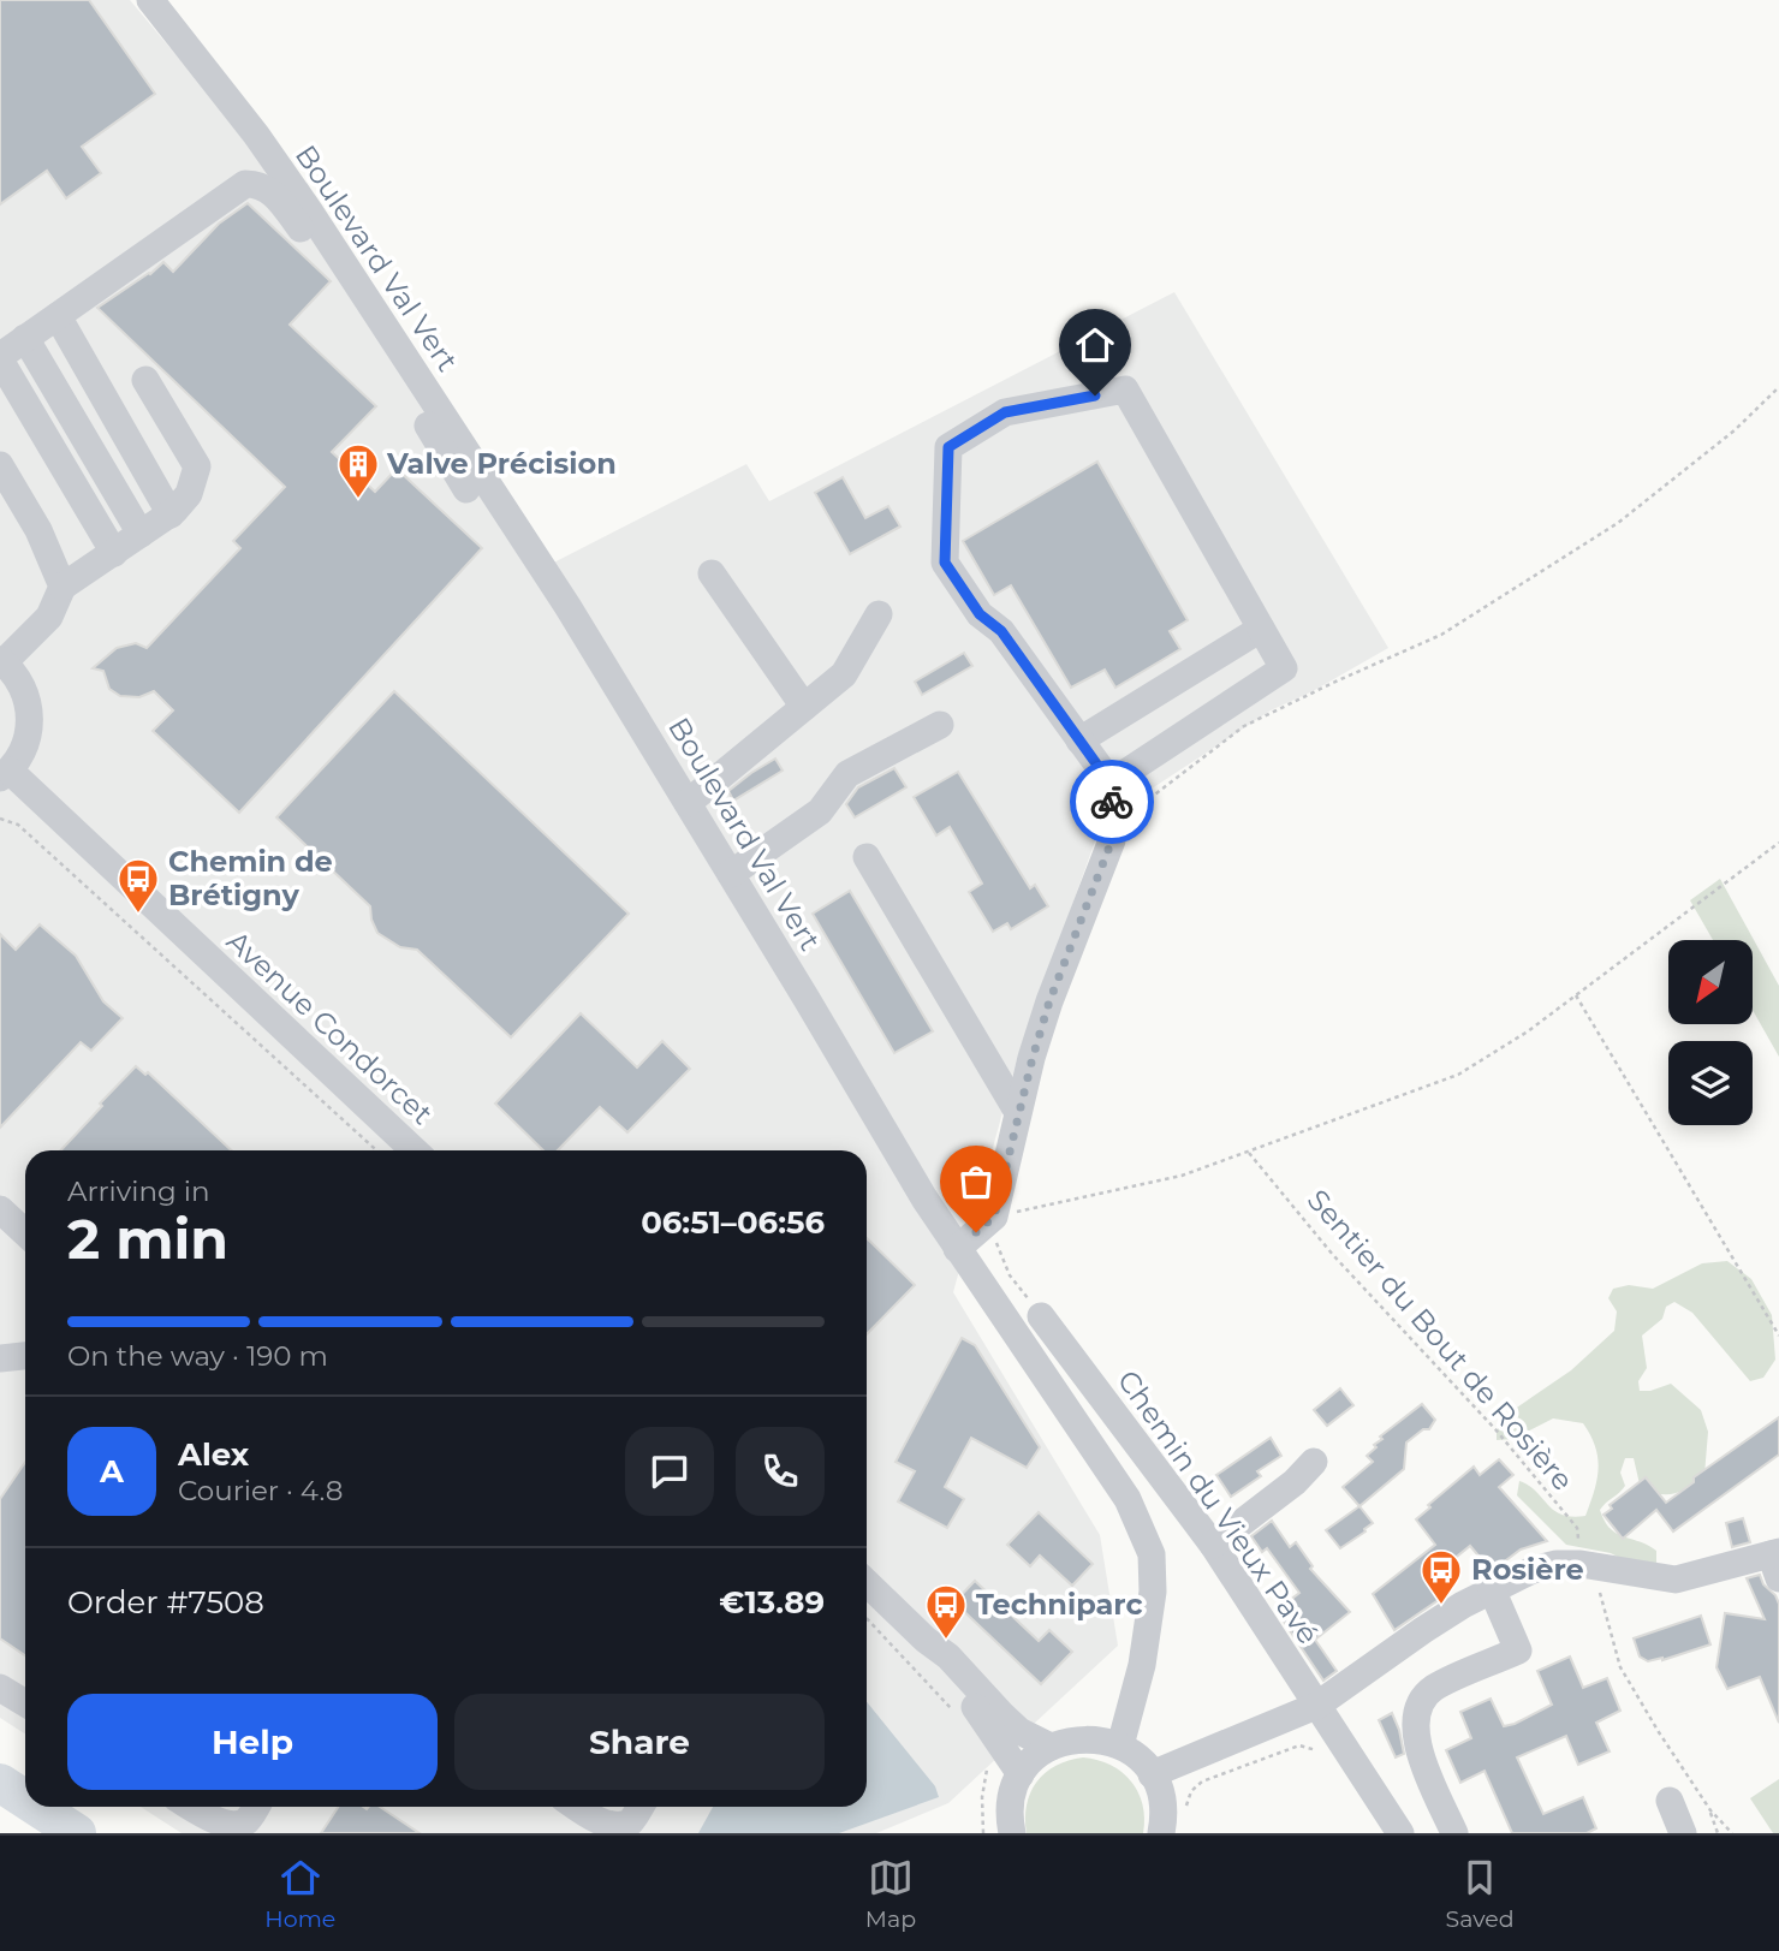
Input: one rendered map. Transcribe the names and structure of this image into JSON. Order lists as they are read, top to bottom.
{
  "streets": {
    "street": ["Boulevard Val Vert", "Avenue Condorcet", "Chemin du Vieux Pavé"],
    "path": ["Sentier du Bout de Rosière"]
  },
  "places": {
    "building": ["Valve Précision"],
    "bus stop": ["Chemin de Brétigny", "Rosière", "Techniparc"]
  },
  "north": "bottom left",
  "page": {
    "heading": ["2 min", "Arriving in", "06:51–06:56"],
    "panel": [
      "Alex",
      "Courier · 4.8",
      "Order #7508",
      "€13.89"
    ],
    "bar": "On the way · 190 m",
    "round": "A",
    "buttons": ["Help", "Share"],
    "tabs": ["Home", "Map", "Saved"]
  }
}
